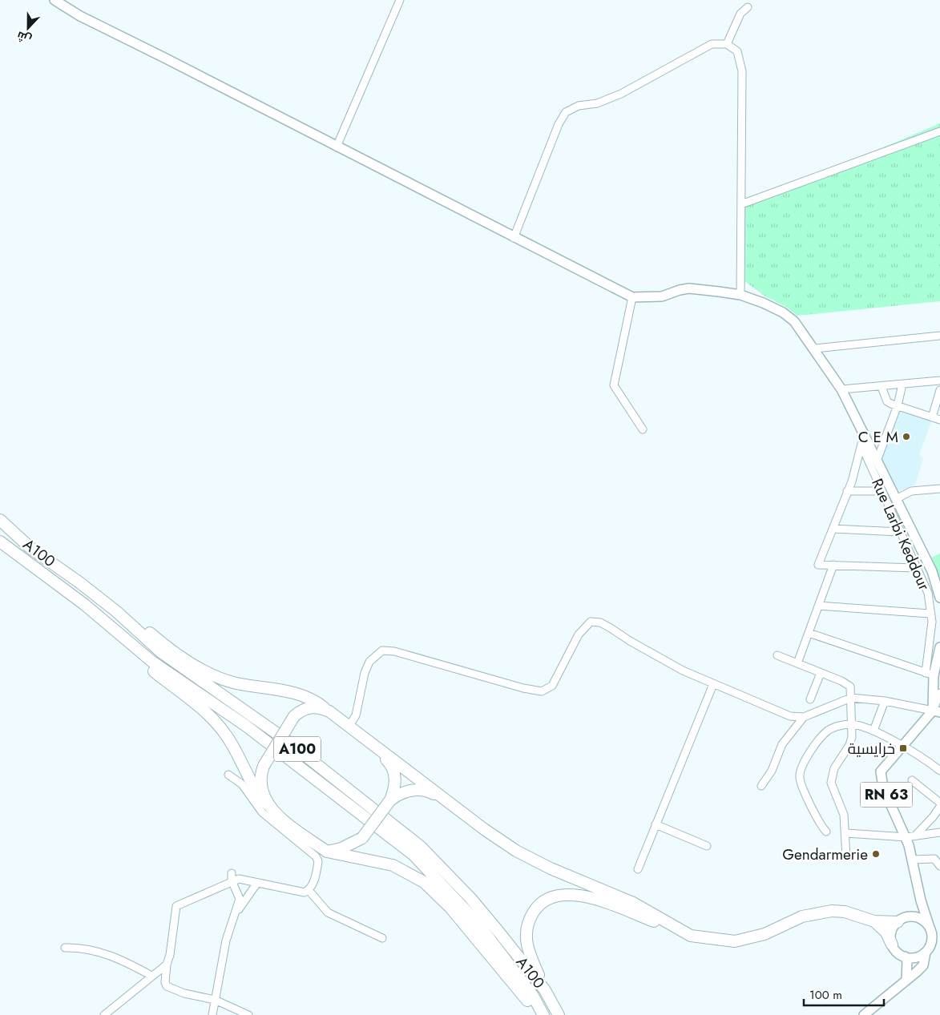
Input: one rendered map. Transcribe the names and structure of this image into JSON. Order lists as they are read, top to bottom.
{
  "streets": {
    "highway": ["A100"],
    "main road": ["RN 63"],
    "street": ["Rue Larbi Keddour"]
  },
  "places": {
    "other": ["C E M", "Gendarmerie"],
    "transit": ["خرايسية"]
  },
  "scale_bar": "100 m",
  "north": "bottom"
}
